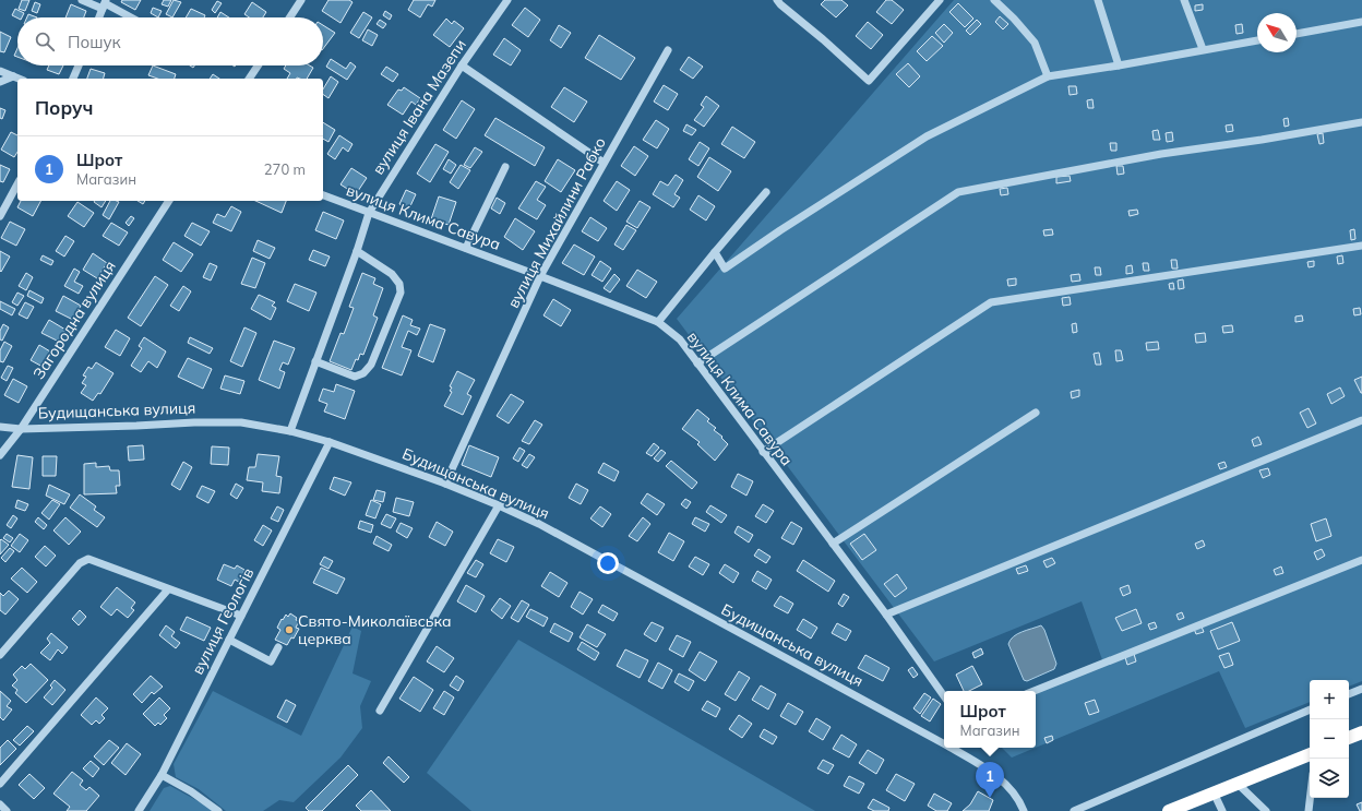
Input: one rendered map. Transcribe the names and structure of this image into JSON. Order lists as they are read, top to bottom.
{
  "streets": {
    "street": [
      "вулиця Івана Мазепи",
      "вулиця Клима Савура",
      "вулиця Михайлини Рабко",
      "Загородна вулиця",
      "Будищанська вулиця",
      "вулиця Геологів"
    ]
  },
  "crossings": [
    ["вулиця Івана Мазепи", "вулиця Клима Савура"],
    ["вулиця Івана Мазепи", "Будищанська вулиця"],
    ["вулиця Клима Савура", "вулиця Михайлини Рабко"],
    ["вулиця Михайлини Рабко", "Будищанська вулиця"],
    ["Загородна вулиця", "Будищанська вулиця"],
    ["Будищанська вулиця", "вулиця Геологів"]
  ],
  "places": ["Свято-Миколаївська церква"],
  "north": "top left",
  "page": {
    "search": "Пошук",
    "heading": "Поруч",
    "list": [
      {
        "mark": "1",
        "name": "Шрот",
        "note": "Магазин",
        "value": "270 m"
      }
    ],
    "map_buttons": ["+", "−"],
    "popup": ["Шрот", "Магазин"],
    "pins": "1"
  }
}
